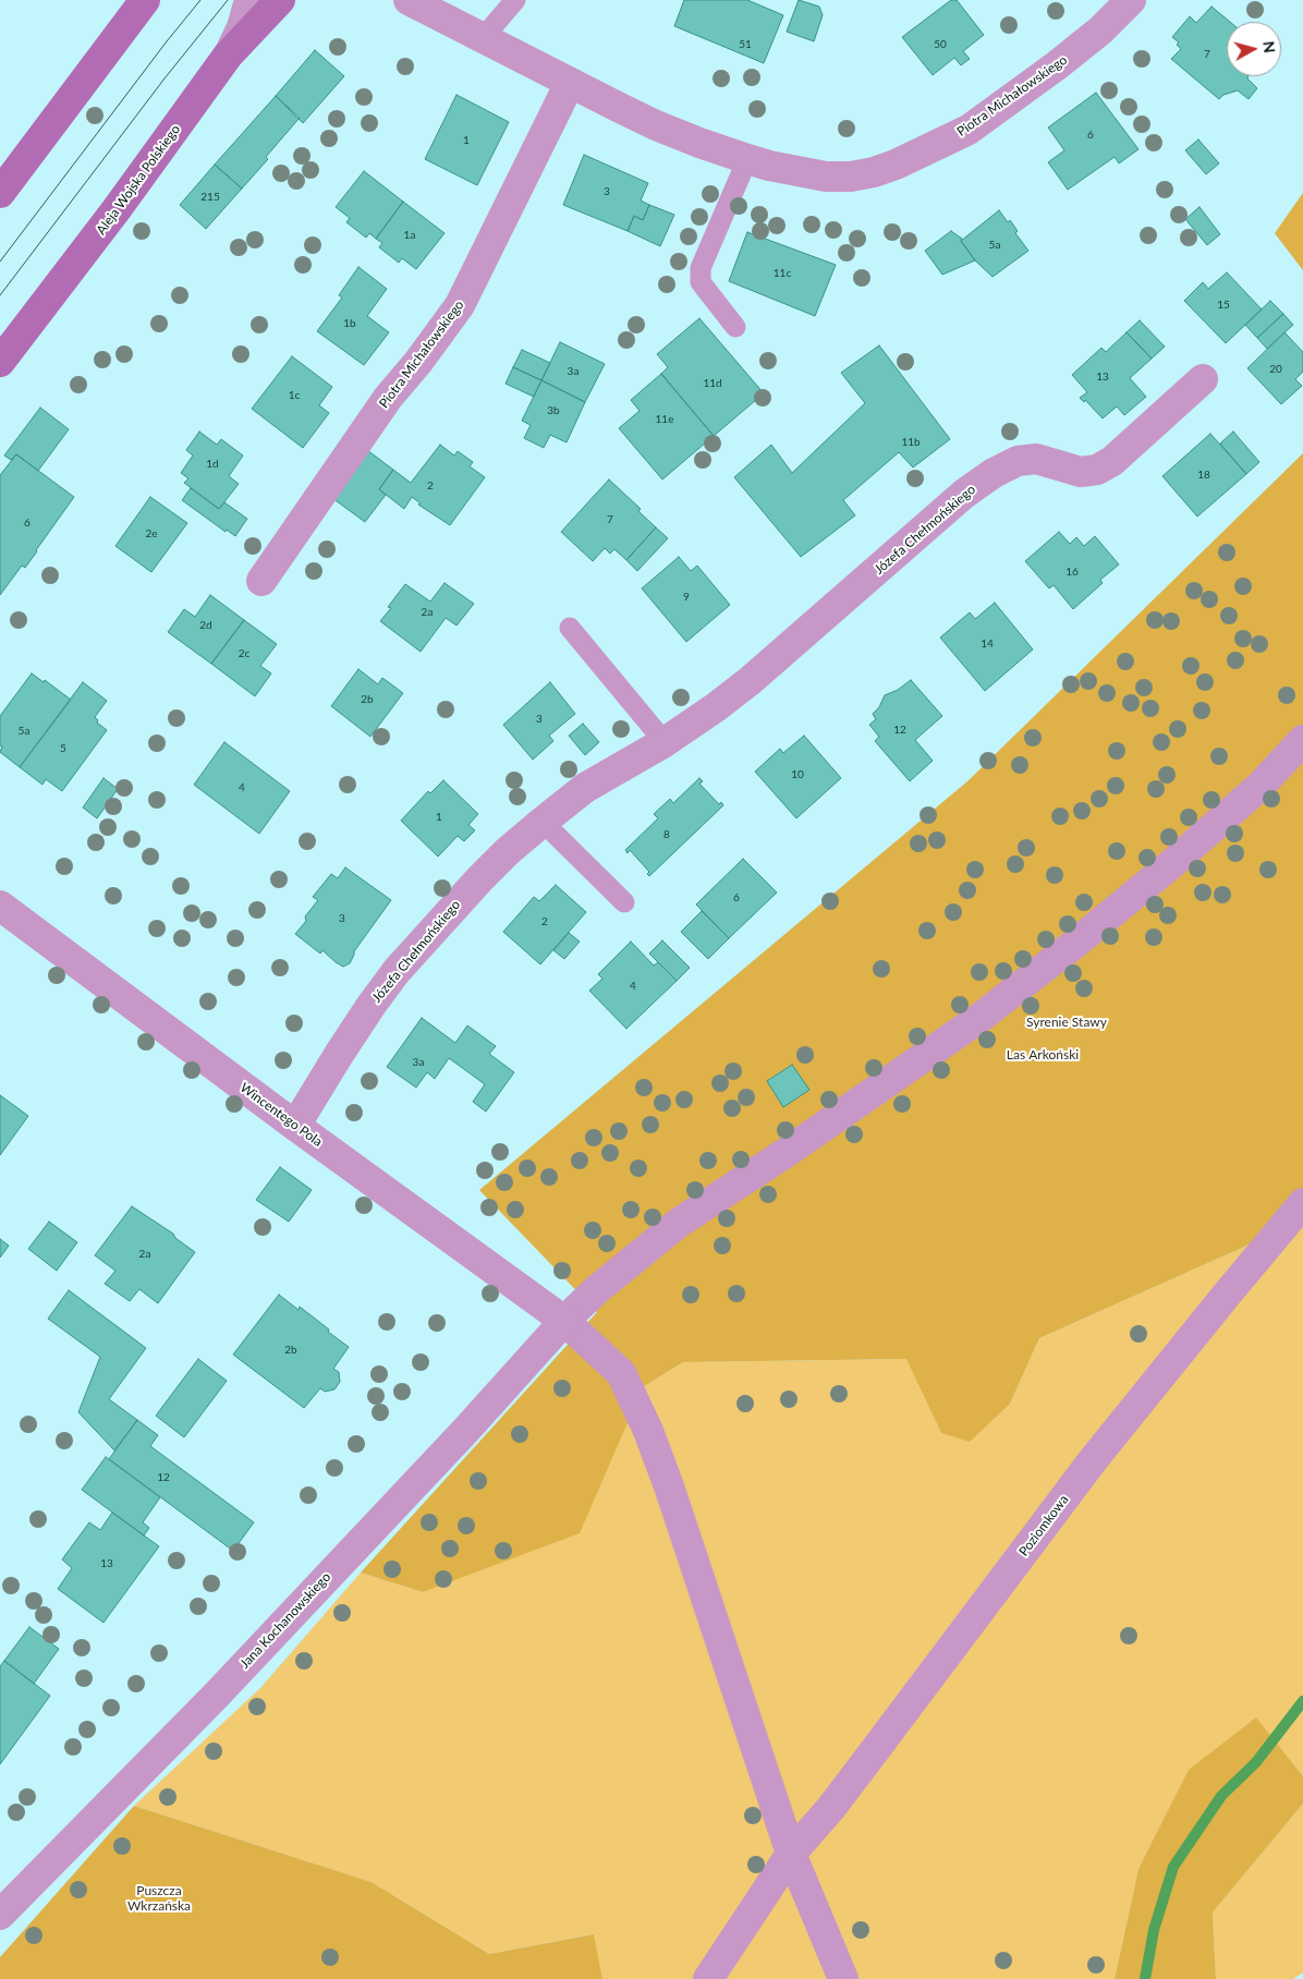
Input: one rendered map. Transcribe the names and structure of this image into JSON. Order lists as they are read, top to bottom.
{
  "streets": {
    "main road": ["Aleja Wojska Polskiego"],
    "street": [
      "Piotra Michałowskiego",
      "Józefa Chełmońskiego",
      "Wincentego Pola",
      "Poziomkowa",
      "Jana Kochanowskiego"
    ]
  },
  "crossings": [
    ["Józefa Chełmońskiego", "Wincentego Pola"],
    ["Wincentego Pola", "Poziomkowa"],
    ["Wincentego Pola", "Jana Kochanowskiego"]
  ],
  "parks": ["Syrenie Stawy", "Las Arkoński", "Puszcza Wkrzańska"],
  "house_numbers": [
    "51",
    "50",
    "7",
    "6",
    "1",
    "3",
    "215",
    "1a",
    "5a",
    "11c",
    "15",
    "1b",
    "20",
    "3a",
    "13",
    "11d",
    "1c",
    "3b",
    "11e",
    "11b",
    "1d",
    "18",
    "2",
    "7",
    "6",
    "2e",
    "16",
    "9",
    "2a",
    "2d",
    "14",
    "2c",
    "2b",
    "3",
    "12",
    "5a",
    "5",
    "10",
    "4",
    "1",
    "8",
    "6",
    "3",
    "2",
    "4",
    "3a",
    "2a",
    "2b",
    "12",
    "13"
  ],
  "north": "right"
}
